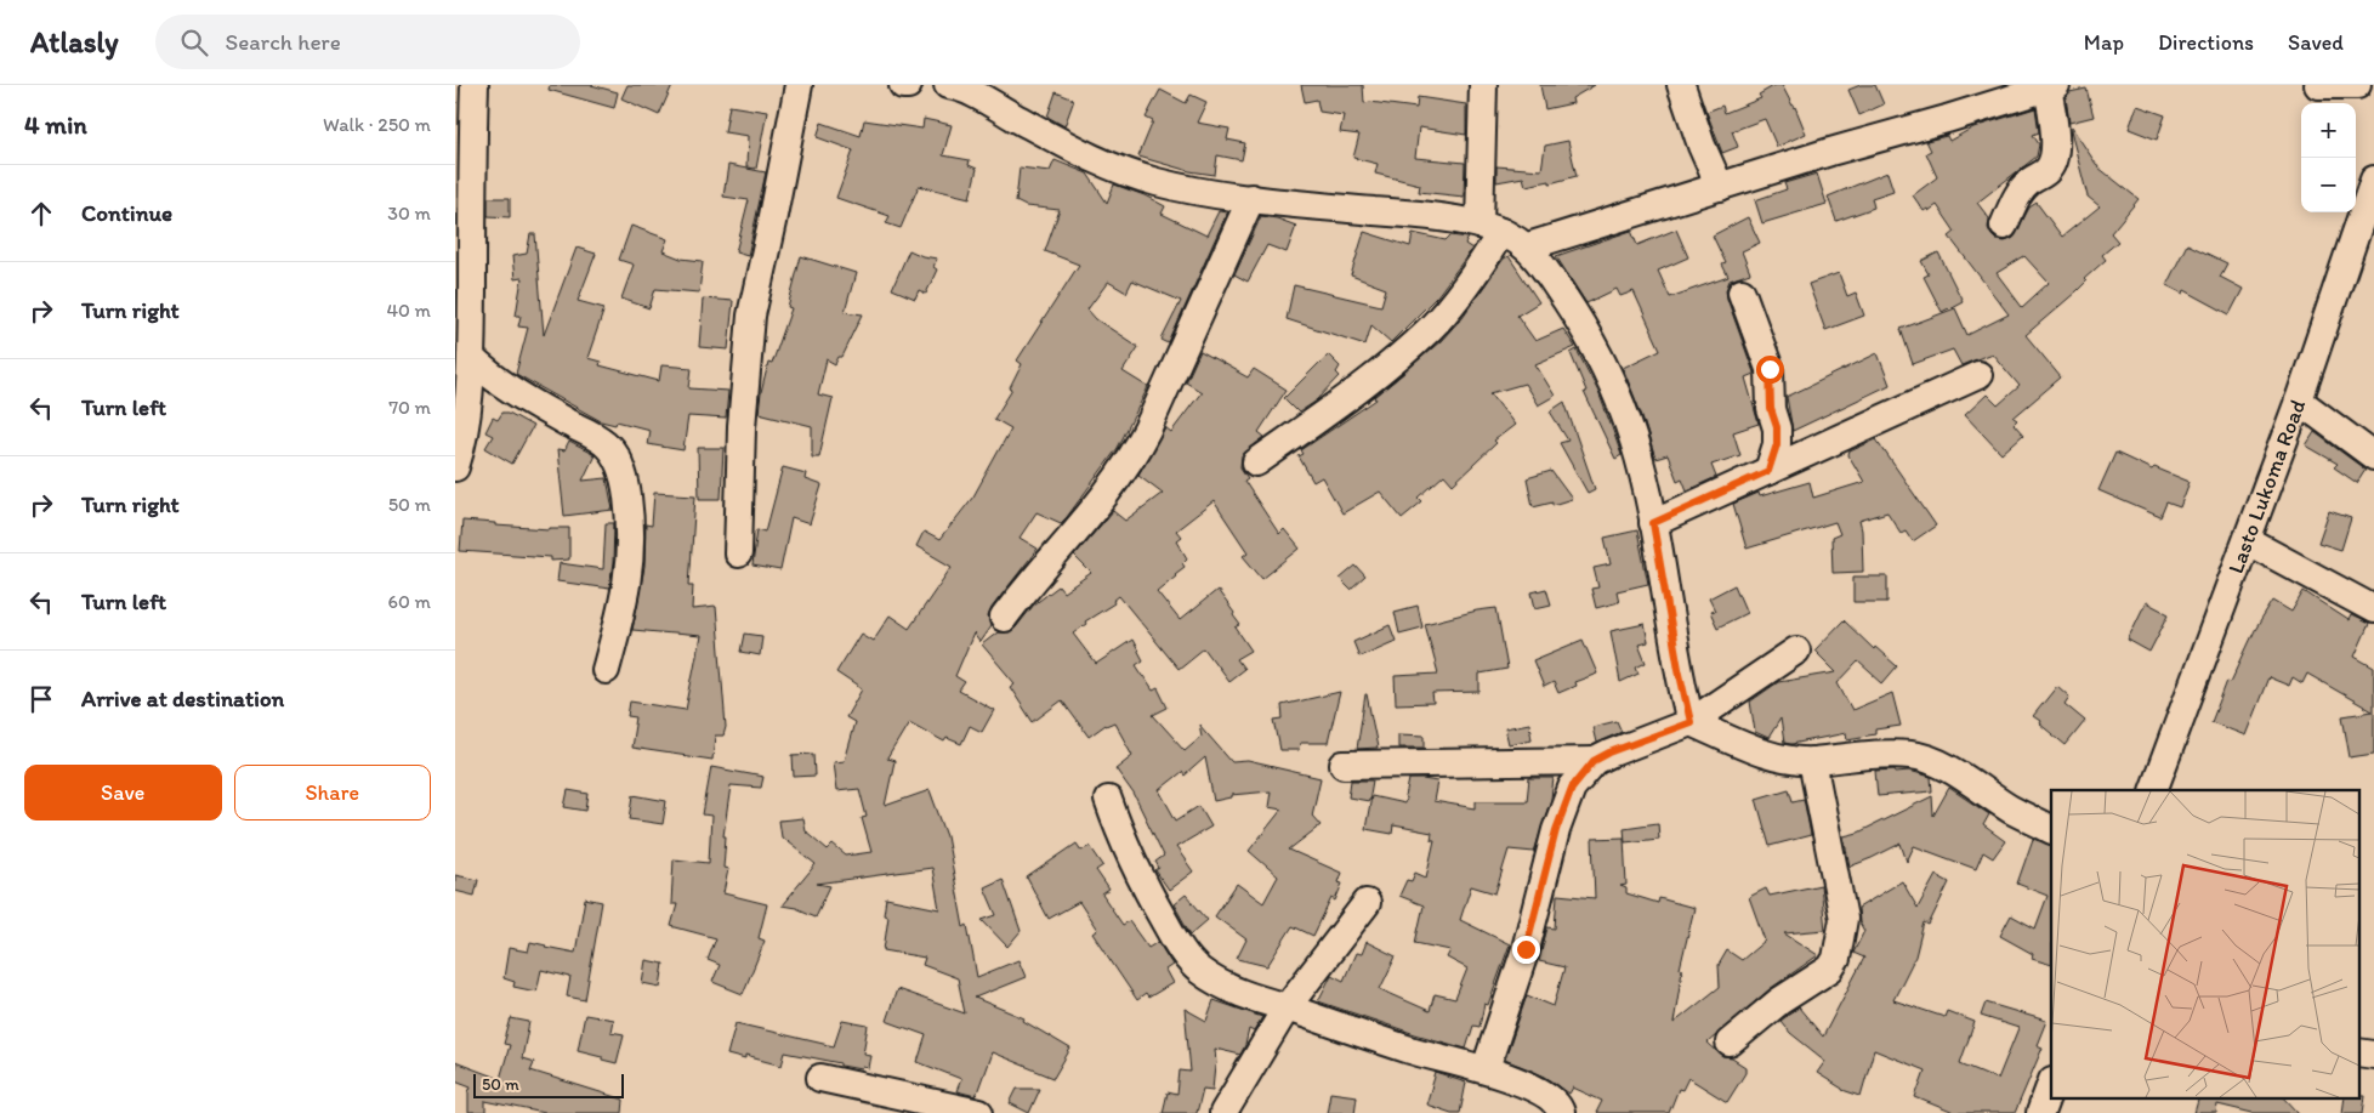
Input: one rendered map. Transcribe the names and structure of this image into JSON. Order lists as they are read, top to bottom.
{
  "streets": {
    "street": ["Lasto Lukoma Road"]
  },
  "scale_bar": "50 m",
  "page": {
    "header": "Atlasly",
    "search": "Search here",
    "nav": ["Map", "Directions", "Saved"],
    "heading": ["4 min", "Walk · 250 m"],
    "map_buttons": ["+", "−"],
    "list": [
      ["Continue", "30 m"],
      ["Turn right", "40 m"],
      ["Turn left", "70 m"],
      ["Turn right", "50 m"],
      ["Turn left", "60 m"],
      "Arrive at destination"
    ],
    "buttons": ["Save", "Share"],
    "scale": "50 m"
  }
}
